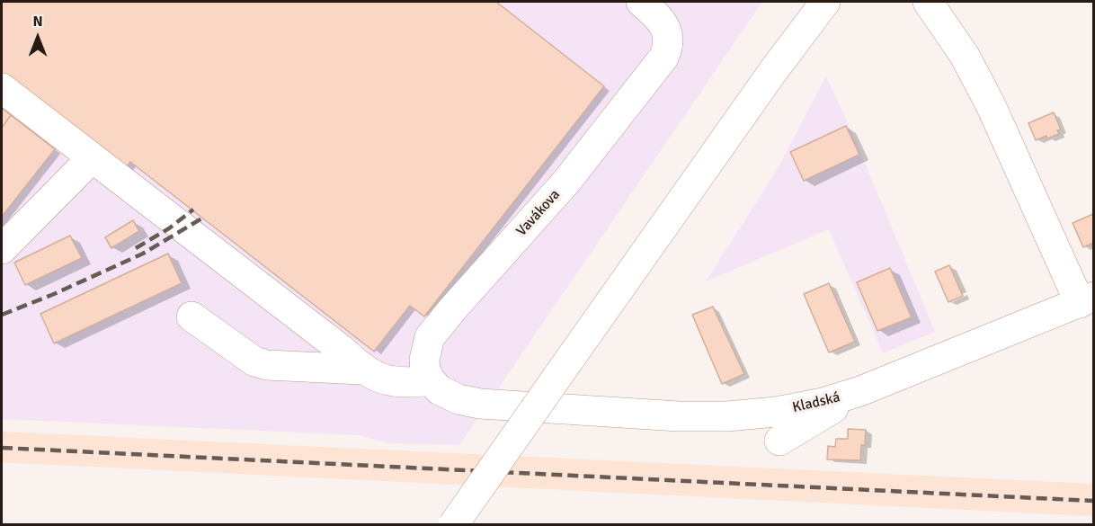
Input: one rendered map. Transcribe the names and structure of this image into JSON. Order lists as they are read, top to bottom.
{
  "streets": {
    "street": ["Vavákova", "Kladská"]
  },
  "crossings": [
    ["Vavákova", "Kladská"]
  ],
  "north": "top"
}
